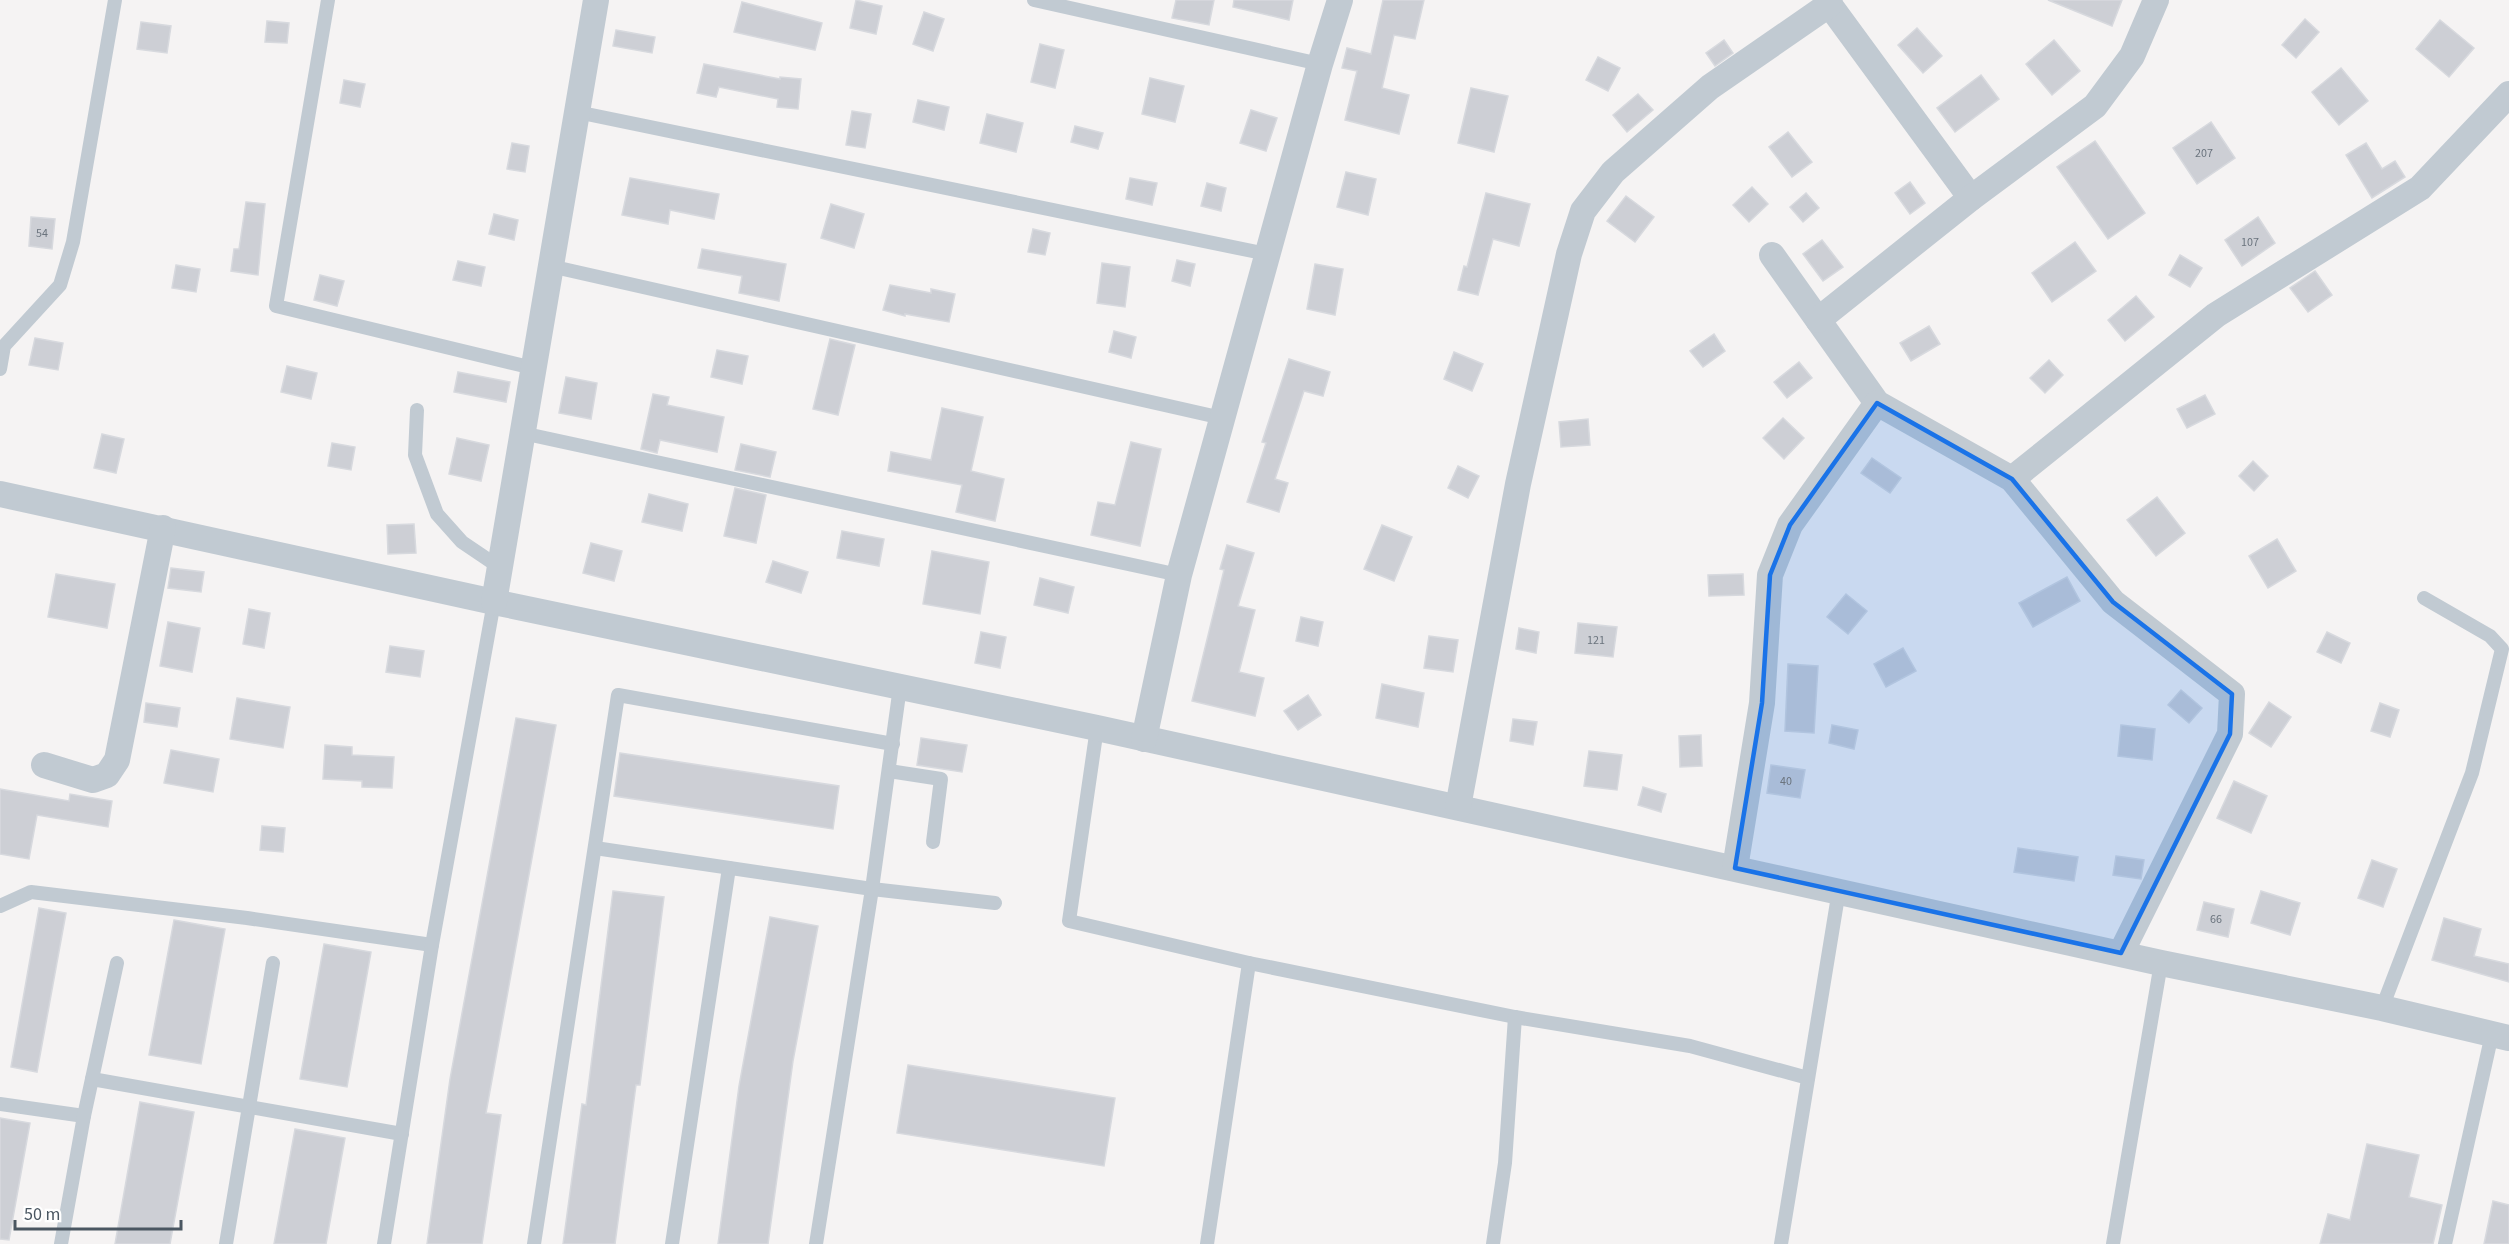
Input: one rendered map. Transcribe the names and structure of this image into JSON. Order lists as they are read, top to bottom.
{
  "house_numbers": [
    "207",
    "54",
    "107",
    "121",
    "40",
    "66"
  ],
  "scale_bar": "50 m"
}
